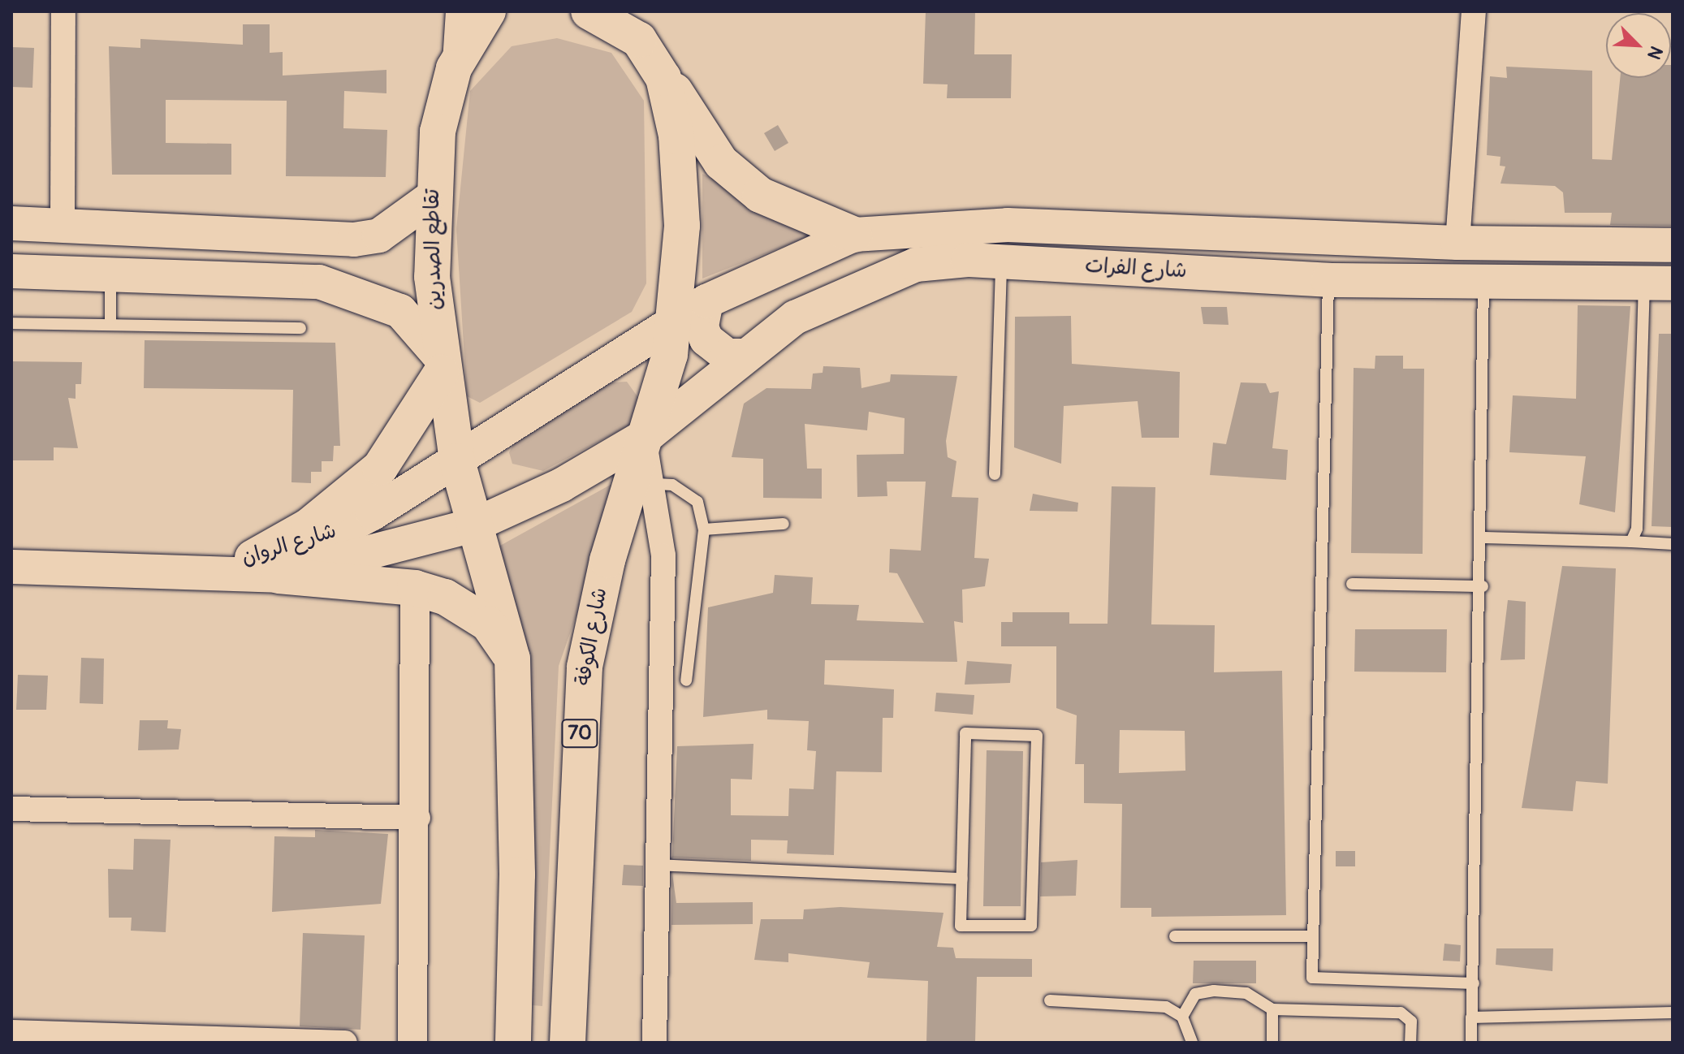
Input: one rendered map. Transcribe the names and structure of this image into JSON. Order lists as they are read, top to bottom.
{
  "streets": {
    "highway": ["تقاطع الصدرين", "شارع الكوفة", "70"],
    "main road": ["شارع الفرات", "شارع الروان"]
  },
  "crossings": [
    ["تقاطع الصدرين", "شارع الروان"],
    ["شارع الفرات", "شارع الروان"],
    ["شارع الفرات", "شارع الكوفة"],
    ["شارع الفرات", "70"],
    ["شارع الروان", "شارع الكوفة"],
    ["شارع الروان", "70"],
    ["شارع الكوفة", "70"]
  ],
  "north": "bottom right"
}
